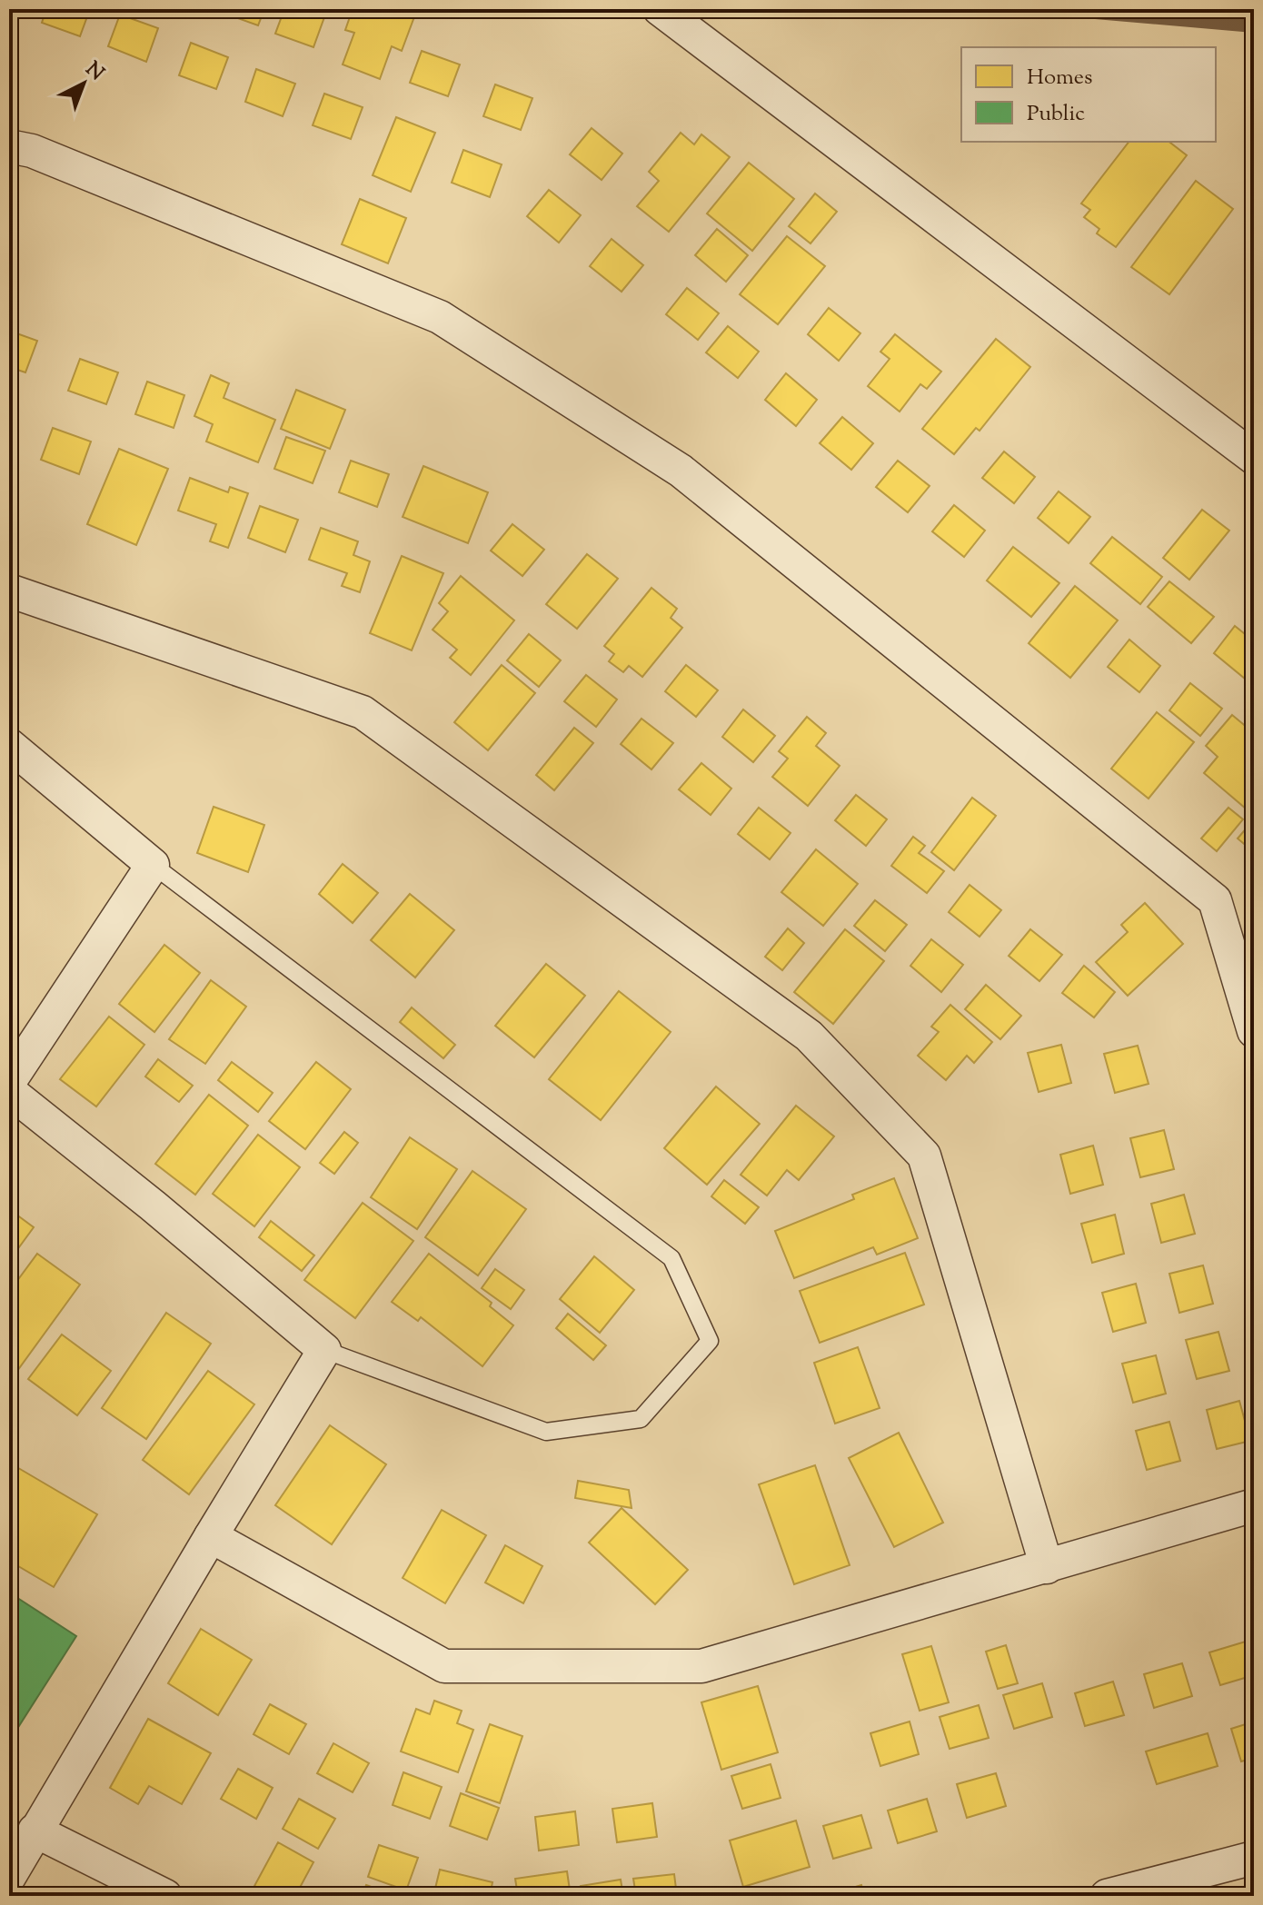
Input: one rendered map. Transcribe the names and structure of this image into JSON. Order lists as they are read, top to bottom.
{
  "legend": ["Homes", "Public"],
  "north": "top right"
}
